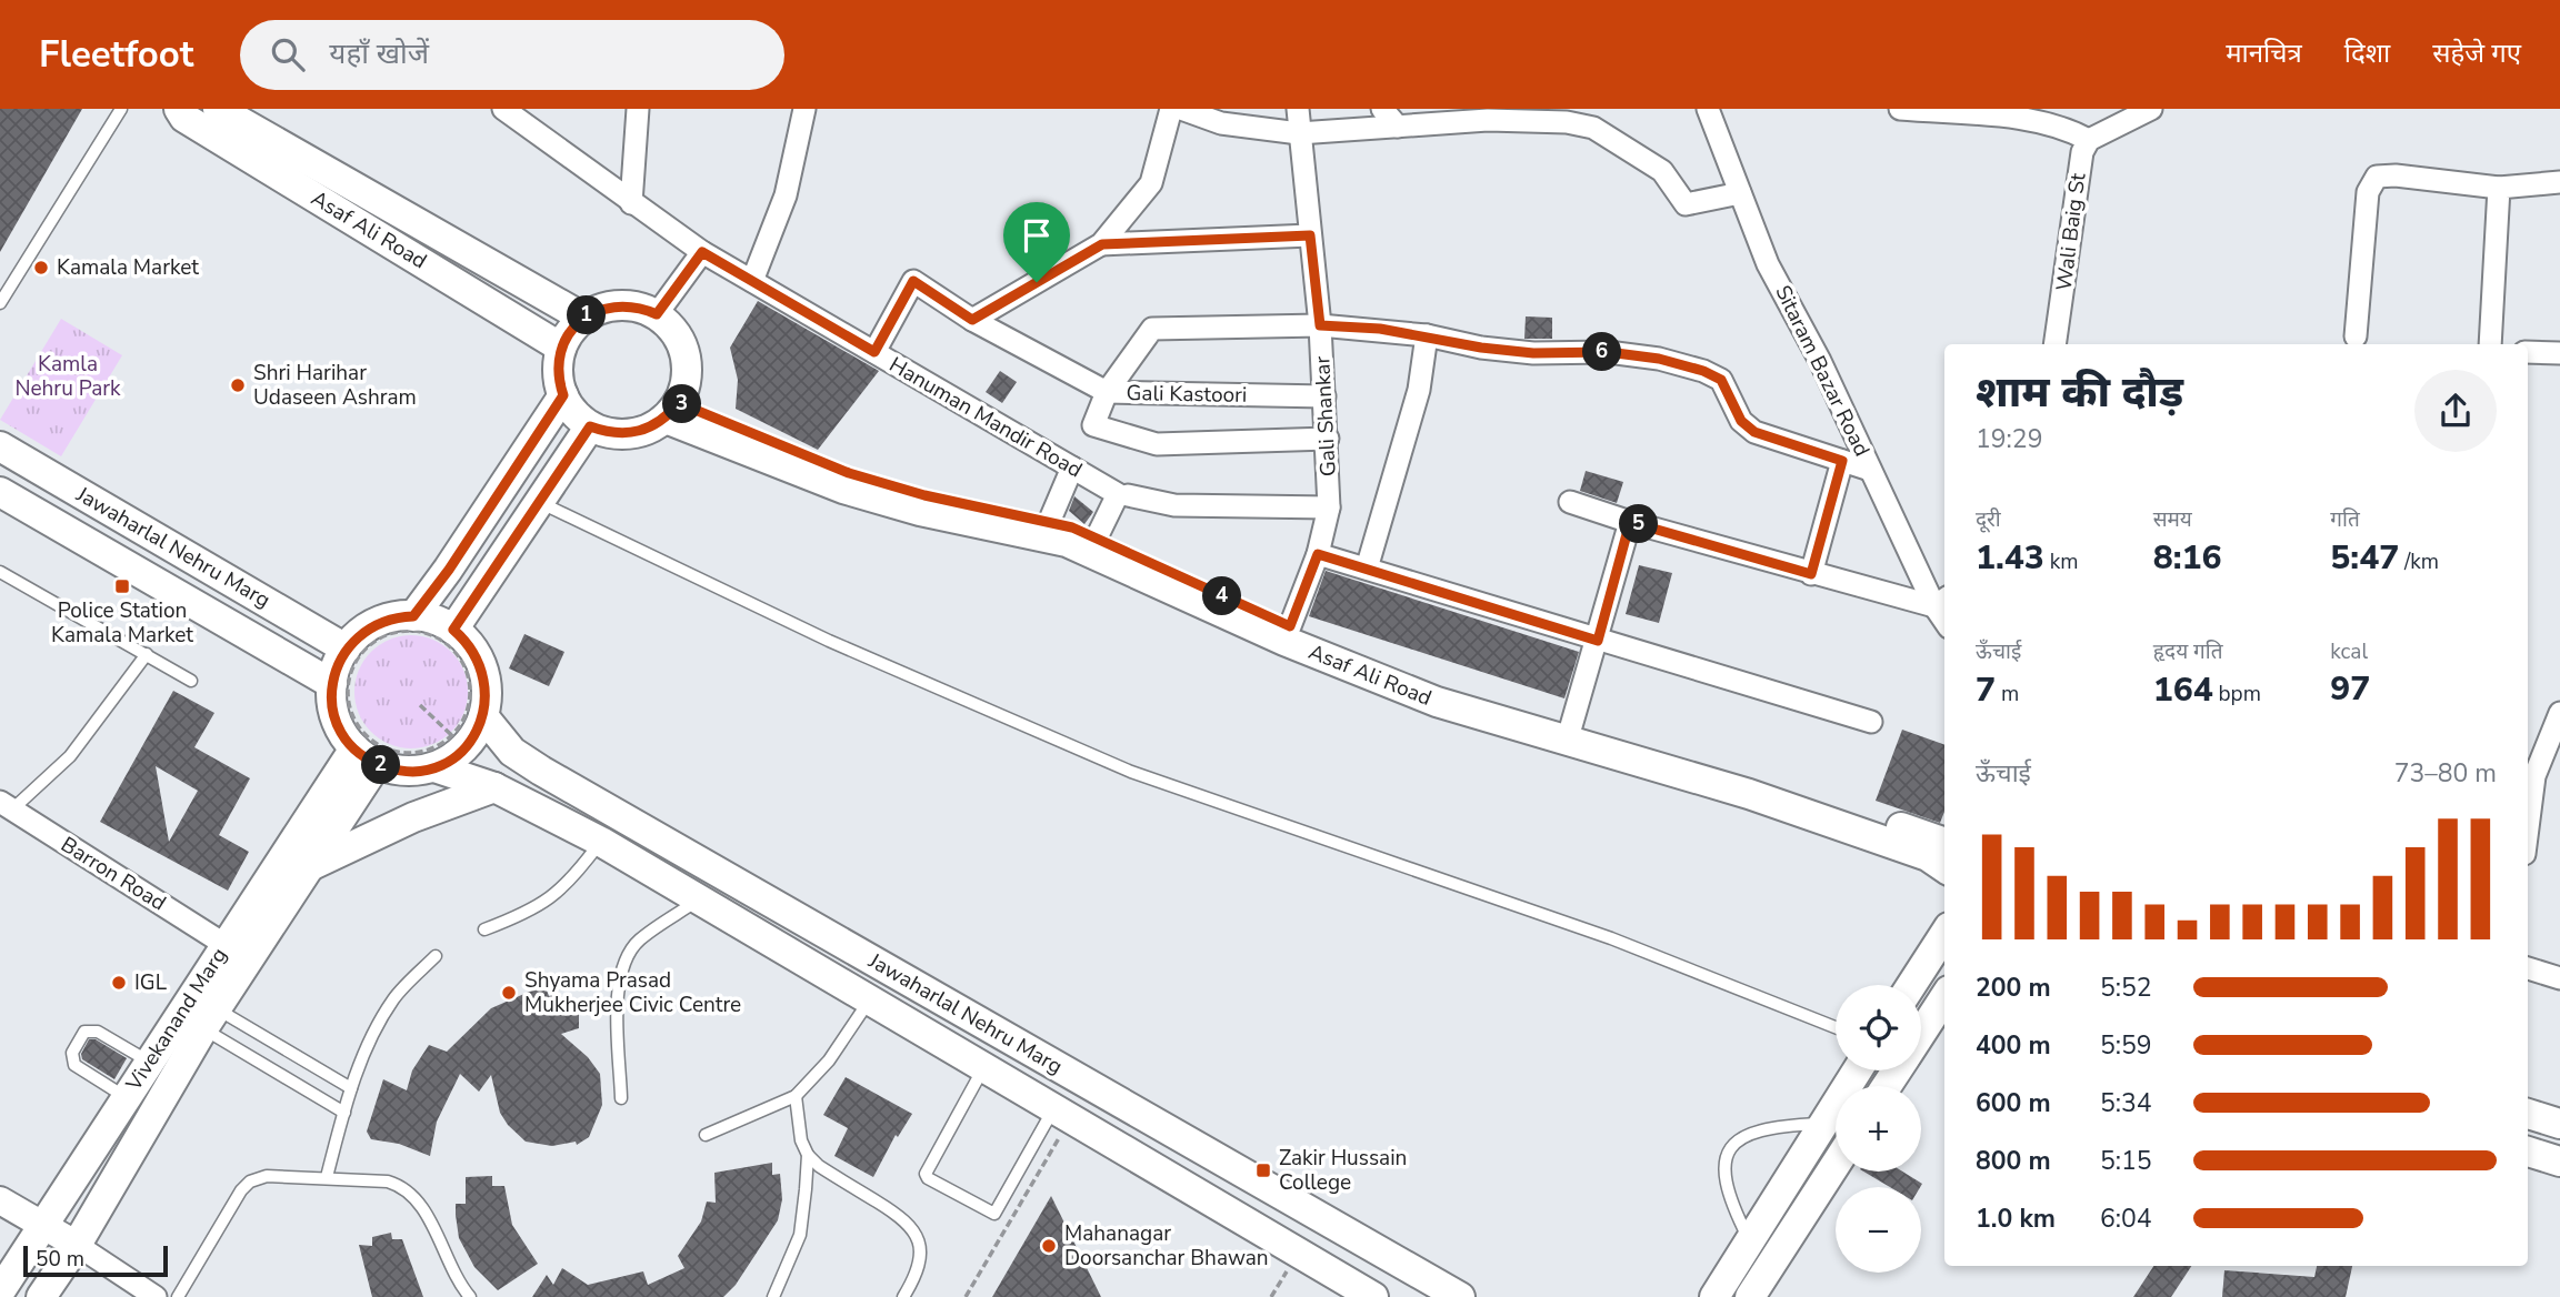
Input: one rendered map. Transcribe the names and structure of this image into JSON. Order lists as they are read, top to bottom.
{
  "streets": {
    "main road": ["Asaf Ali Road", "Jawaharlal Nehru Marg", "Vivekanand Marg"],
    "street": [
      "Wali Baig St",
      "Sitaram Bazar Road",
      "Gali Kastoori",
      "Gali Shankar",
      "Hanuman Mandir Road",
      "Barron Road"
    ]
  },
  "crossings": [
    ["Asaf Ali Road", "Gali Shankar"],
    ["Gali Kastoori", "Gali Shankar"],
    ["Gali Kastoori", "Hanuman Mandir Road"],
    ["Gali Shankar", "Hanuman Mandir Road"],
    ["Barron Road", "Vivekanand Marg"]
  ],
  "parks": ["Kamla Nehru Park"],
  "places": {
    "other": [
      "Kamala Market",
      "Shri Harihar Udaseen Ashram",
      "IGL",
      "Shyama Prasad Mukherjee Civic Centre",
      "Mahanagar Doorsanchar Bhawan"
    ],
    "transit": ["Police Station Kamala Market", "Zakir Hussain College"]
  },
  "scale_bar": "50 m",
  "page": {
    "header": "Fleetfoot",
    "search": "यहाँ खोजें",
    "nav": ["मानचित्र", "दिशा", "सहेजे गए"],
    "pins": [
      "1",
      "6",
      "3",
      "5",
      "4",
      "2"
    ],
    "heading": ["शाम की दौड़", "19:29"],
    "stats": [
      ["दूरी", "1.43 km"],
      ["समय", "8:16"],
      ["गति", "5:47 /km"],
      ["ऊँचाई", "7 m"],
      ["हृदय गति", "164 bpm"],
      ["kcal", "97"]
    ],
    "chart": ["ऊँचाई", "73–80 m"],
    "list": [
      {
        "name": "200 m",
        "note": "5:52"
      },
      {
        "name": "400 m",
        "note": "5:59"
      },
      {
        "name": "600 m",
        "note": "5:34"
      },
      {
        "name": "800 m",
        "note": "5:15"
      },
      {
        "name": "1.0 km",
        "note": "6:04"
      }
    ],
    "map_buttons": ["+", "−"],
    "scale": "50 m"
  }
}
